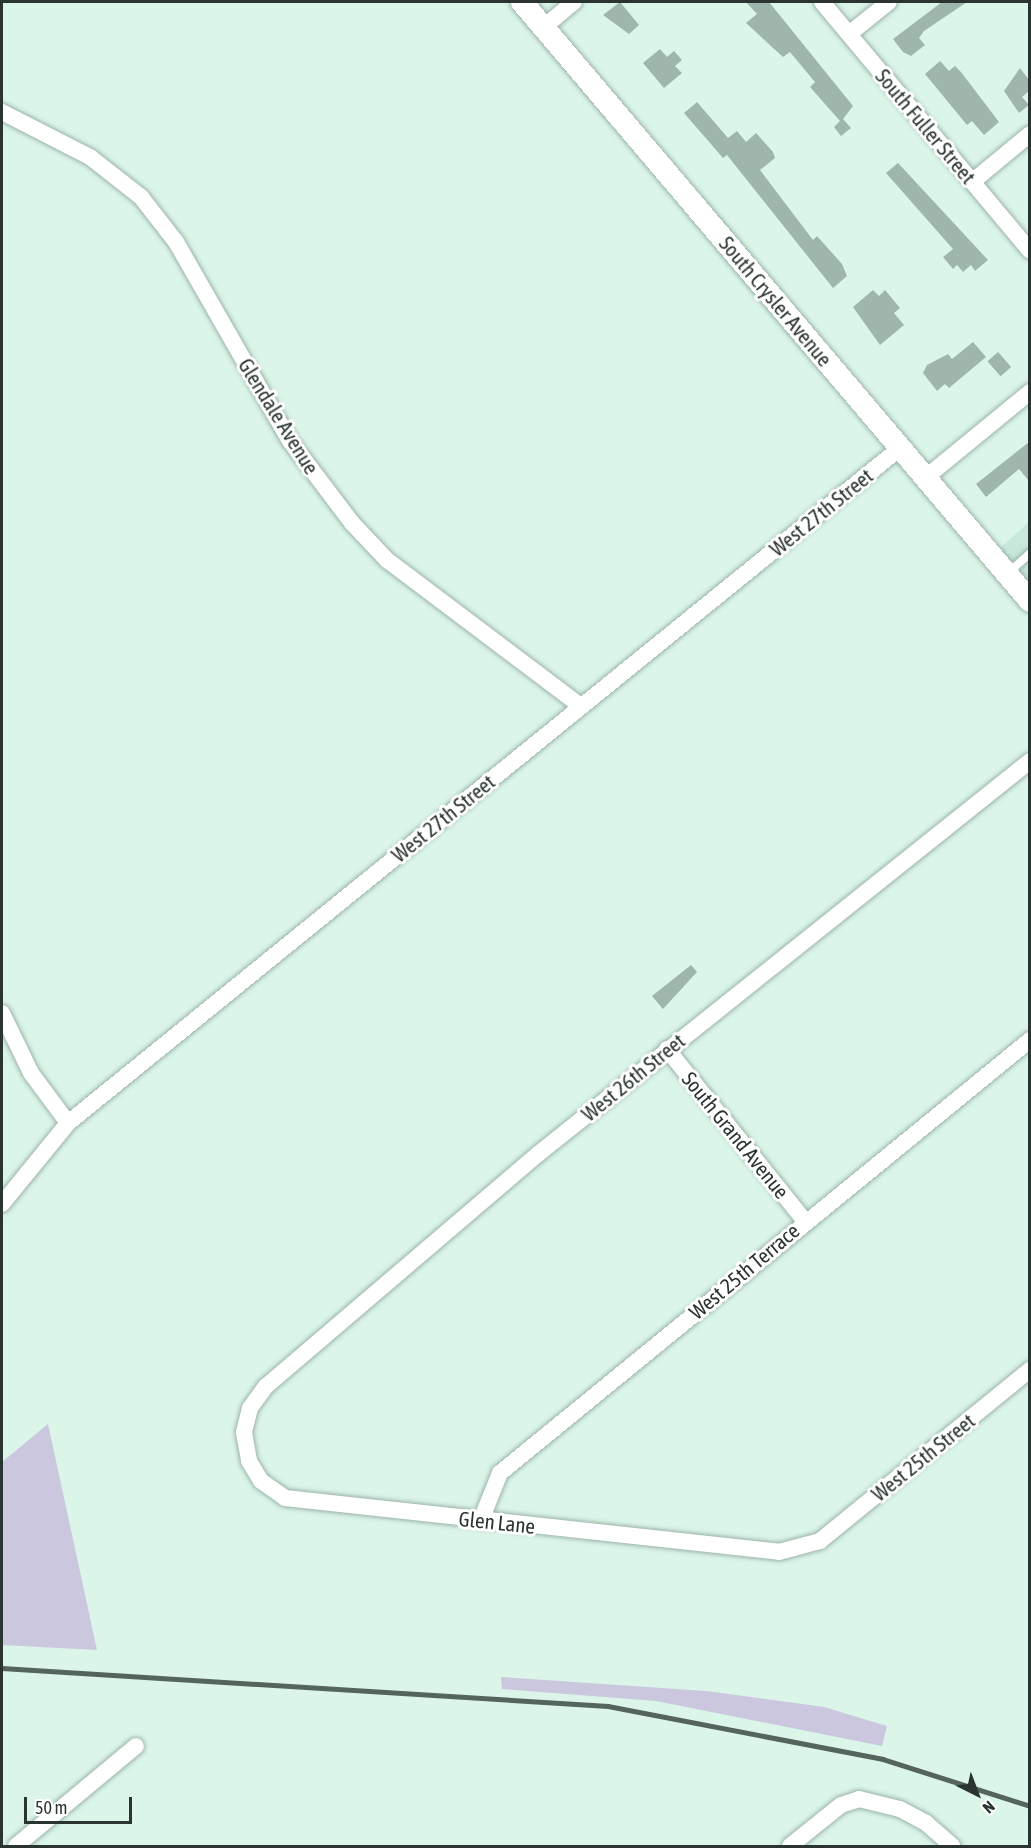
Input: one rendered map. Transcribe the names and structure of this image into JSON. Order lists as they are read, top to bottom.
{
  "streets": {
    "main road": ["South Crysler Avenue"],
    "street": [
      "South Fuller Street",
      "Glendale Avenue",
      "West 27th Street",
      "West 26th Street",
      "South Grand Avenue",
      "West 25th Terrace",
      "West 25th Street",
      "Glen Lane"
    ]
  },
  "crossings": [
    ["South Crysler Avenue", "West 27th Street"],
    ["Glendale Avenue", "West 27th Street"],
    ["West 26th Street", "South Grand Avenue"],
    ["West 26th Street", "Glen Lane"],
    ["South Grand Avenue", "West 25th Terrace"],
    ["West 25th Terrace", "Glen Lane"],
    ["West 25th Street", "Glen Lane"]
  ],
  "scale_bar": "50 m",
  "north": "bottom right"
}
